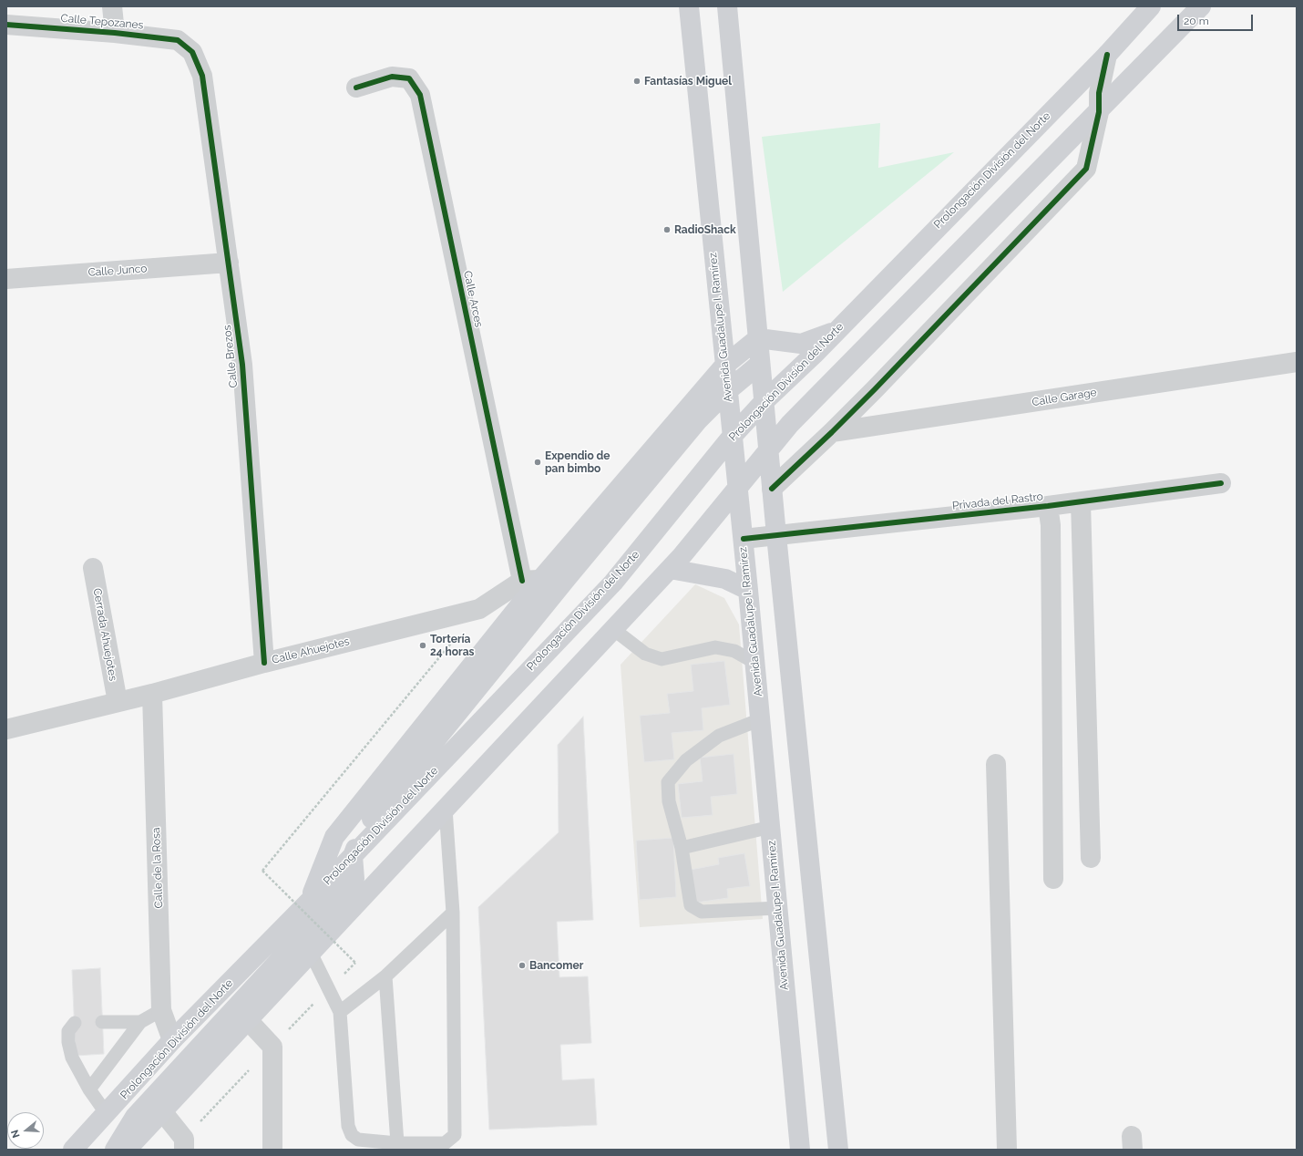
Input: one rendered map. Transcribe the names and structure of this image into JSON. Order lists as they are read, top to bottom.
{
  "streets": {
    "main road": ["Prolongación División del Norte", "Avenida Guadalupe I. Ramírez"],
    "street": [
      "Calle Tepozanes",
      "Calle Junco",
      "Calle Arces",
      "Calle Brezos",
      "Calle Garage",
      "Privada del Rastro",
      "Cerrada Ahuejotes",
      "Calle Ahuejotes",
      "Calle de la Rosa"
    ]
  },
  "crossings": [
    ["Calle Tepozanes", "Calle Brezos"],
    ["Prolongación División del Norte", "Avenida Guadalupe I. Ramírez"],
    ["Prolongación División del Norte", "Calle de la Rosa"],
    ["Calle Junco", "Calle Brezos"],
    ["Calle Arces", "Calle Ahuejotes"],
    ["Avenida Guadalupe I. Ramírez", "Privada del Rastro"],
    ["Calle Brezos", "Calle Ahuejotes"],
    ["Cerrada Ahuejotes", "Calle Ahuejotes"],
    ["Calle Ahuejotes", "Calle de la Rosa"]
  ],
  "places": [
    "Fantasías Miguel",
    "RadioShack",
    "Expendio de pan bimbo",
    "Tortería 24 horas",
    "Bancomer"
  ],
  "scale_bar": "20 m",
  "north": "left"
}
